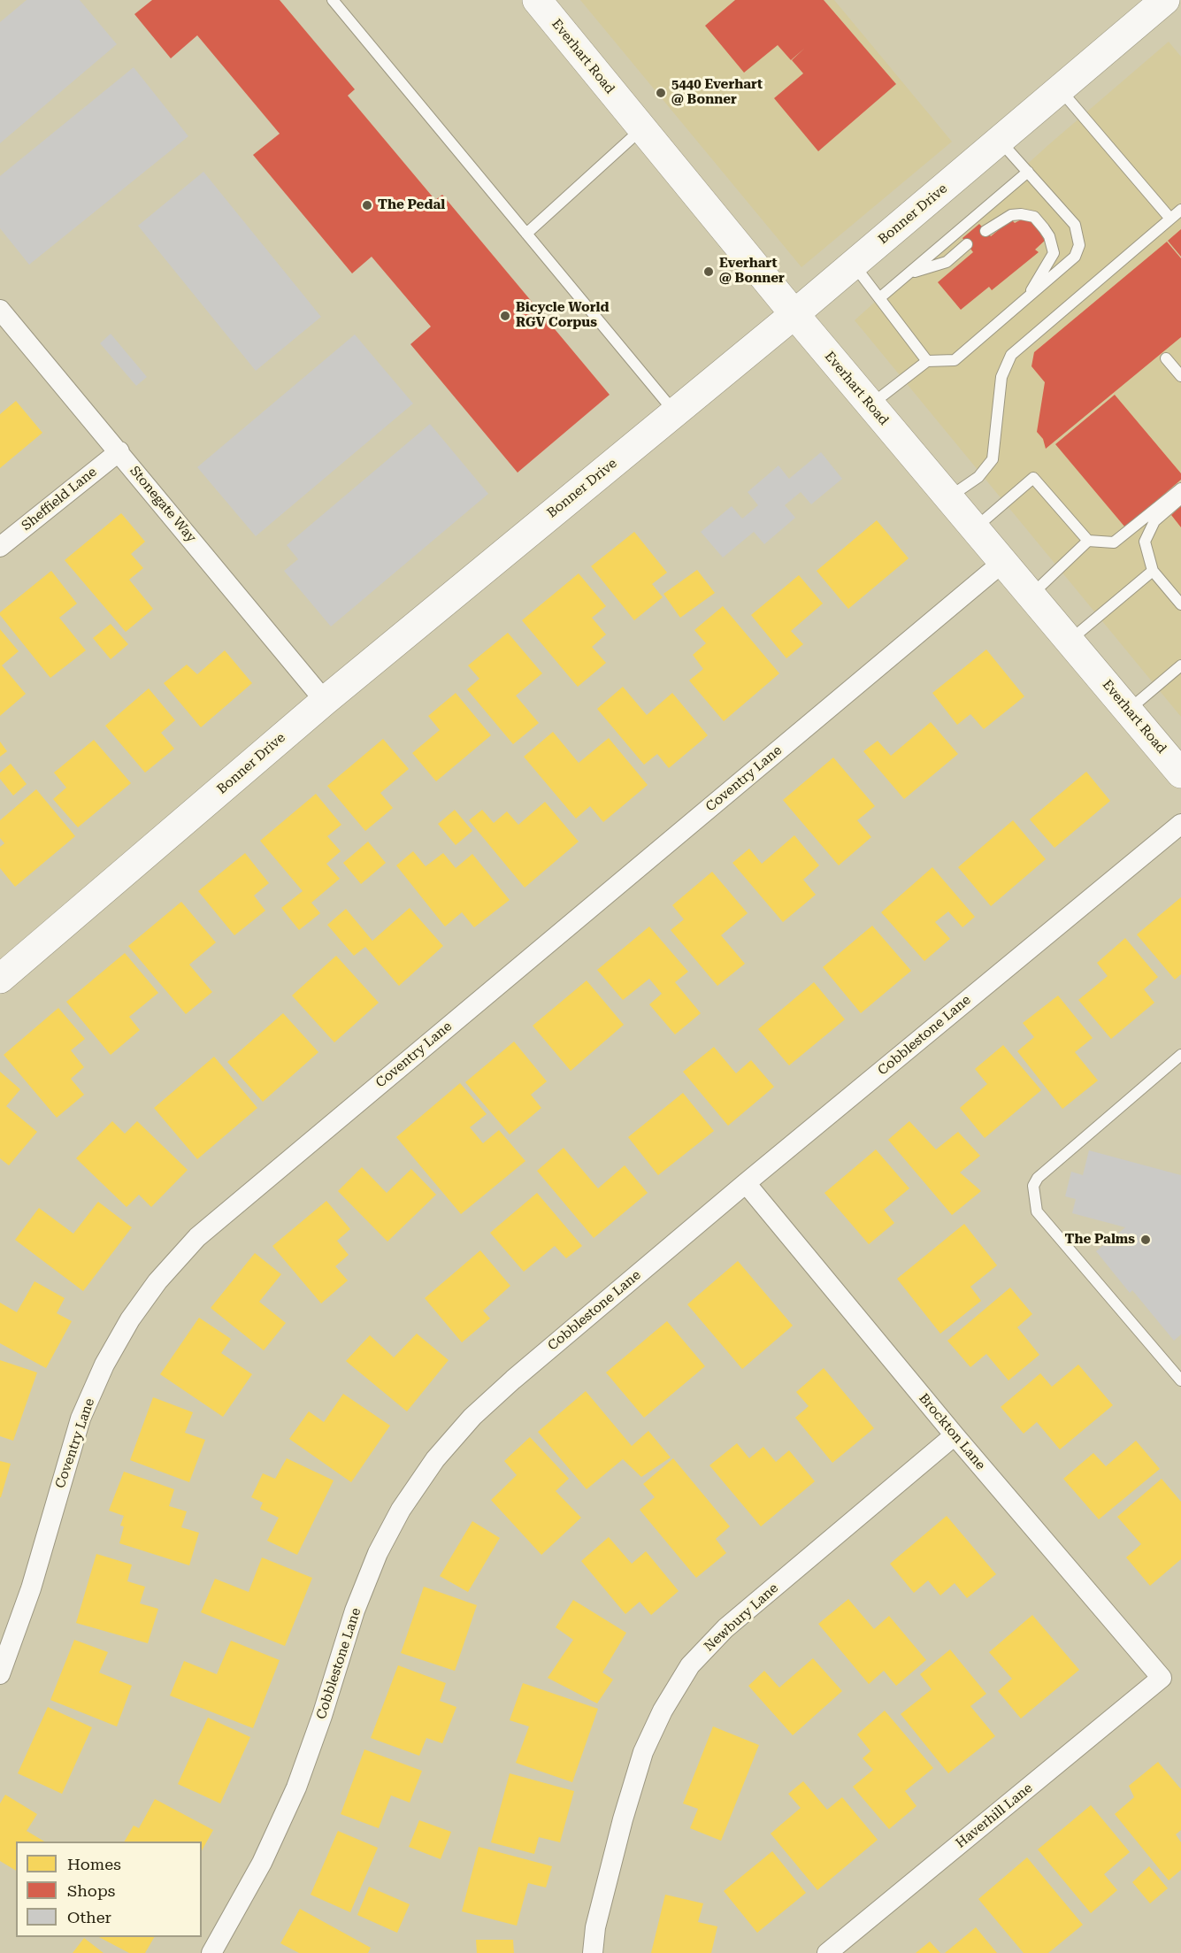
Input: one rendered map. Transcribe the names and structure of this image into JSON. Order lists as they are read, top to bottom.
{
  "streets": {
    "street": [
      "Everhart Road",
      "Bonner Drive",
      "Sheffield Lane",
      "Stonegate Way",
      "Coventry Lane",
      "Cobblestone Lane",
      "Brockton Lane",
      "Newbury Lane",
      "Haverhill Lane"
    ]
  },
  "crossings": [
    ["Everhart Road", "Bonner Drive"],
    ["Everhart Road", "Coventry Lane"],
    ["Bonner Drive", "Stonegate Way"],
    ["Sheffield Lane", "Stonegate Way"],
    ["Cobblestone Lane", "Brockton Lane"],
    ["Brockton Lane", "Newbury Lane"],
    ["Brockton Lane", "Haverhill Lane"]
  ],
  "places": [
    "5440 Everhart @ Bonner",
    "The Pedal",
    "Everhart @ Bonner",
    "Bicycle World RGV Corpus",
    "The Palms"
  ],
  "legend": ["Homes", "Shops", "Other"]
}
